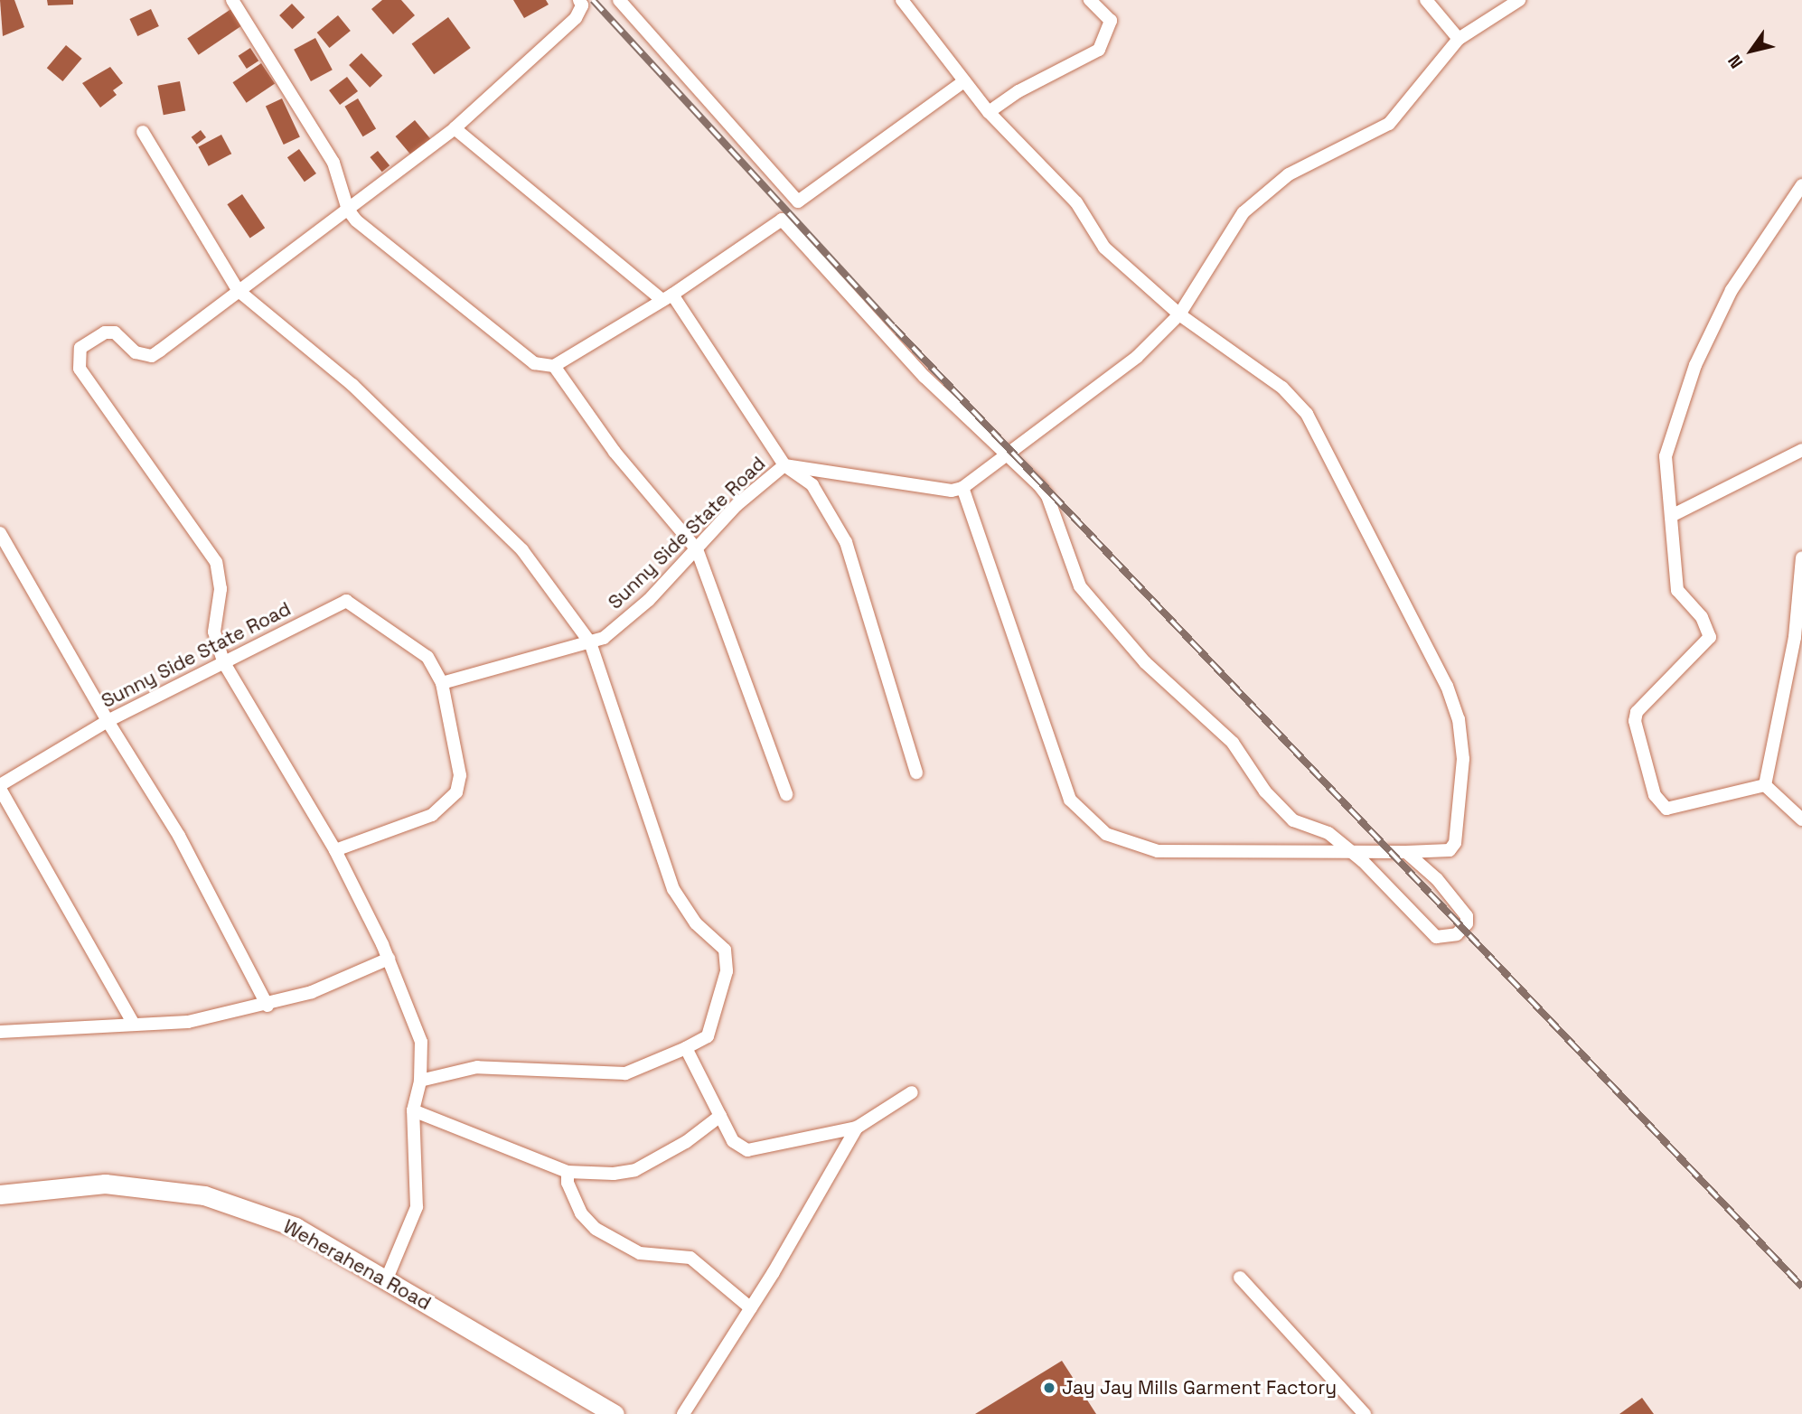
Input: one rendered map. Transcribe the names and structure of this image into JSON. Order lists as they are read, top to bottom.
{
  "streets": {
    "main road": ["Weherahena Road"],
    "street": ["Sunny Side State Road"]
  },
  "places": ["Jay Jay Mills Garment Factory"],
  "north": "bottom left"
}
